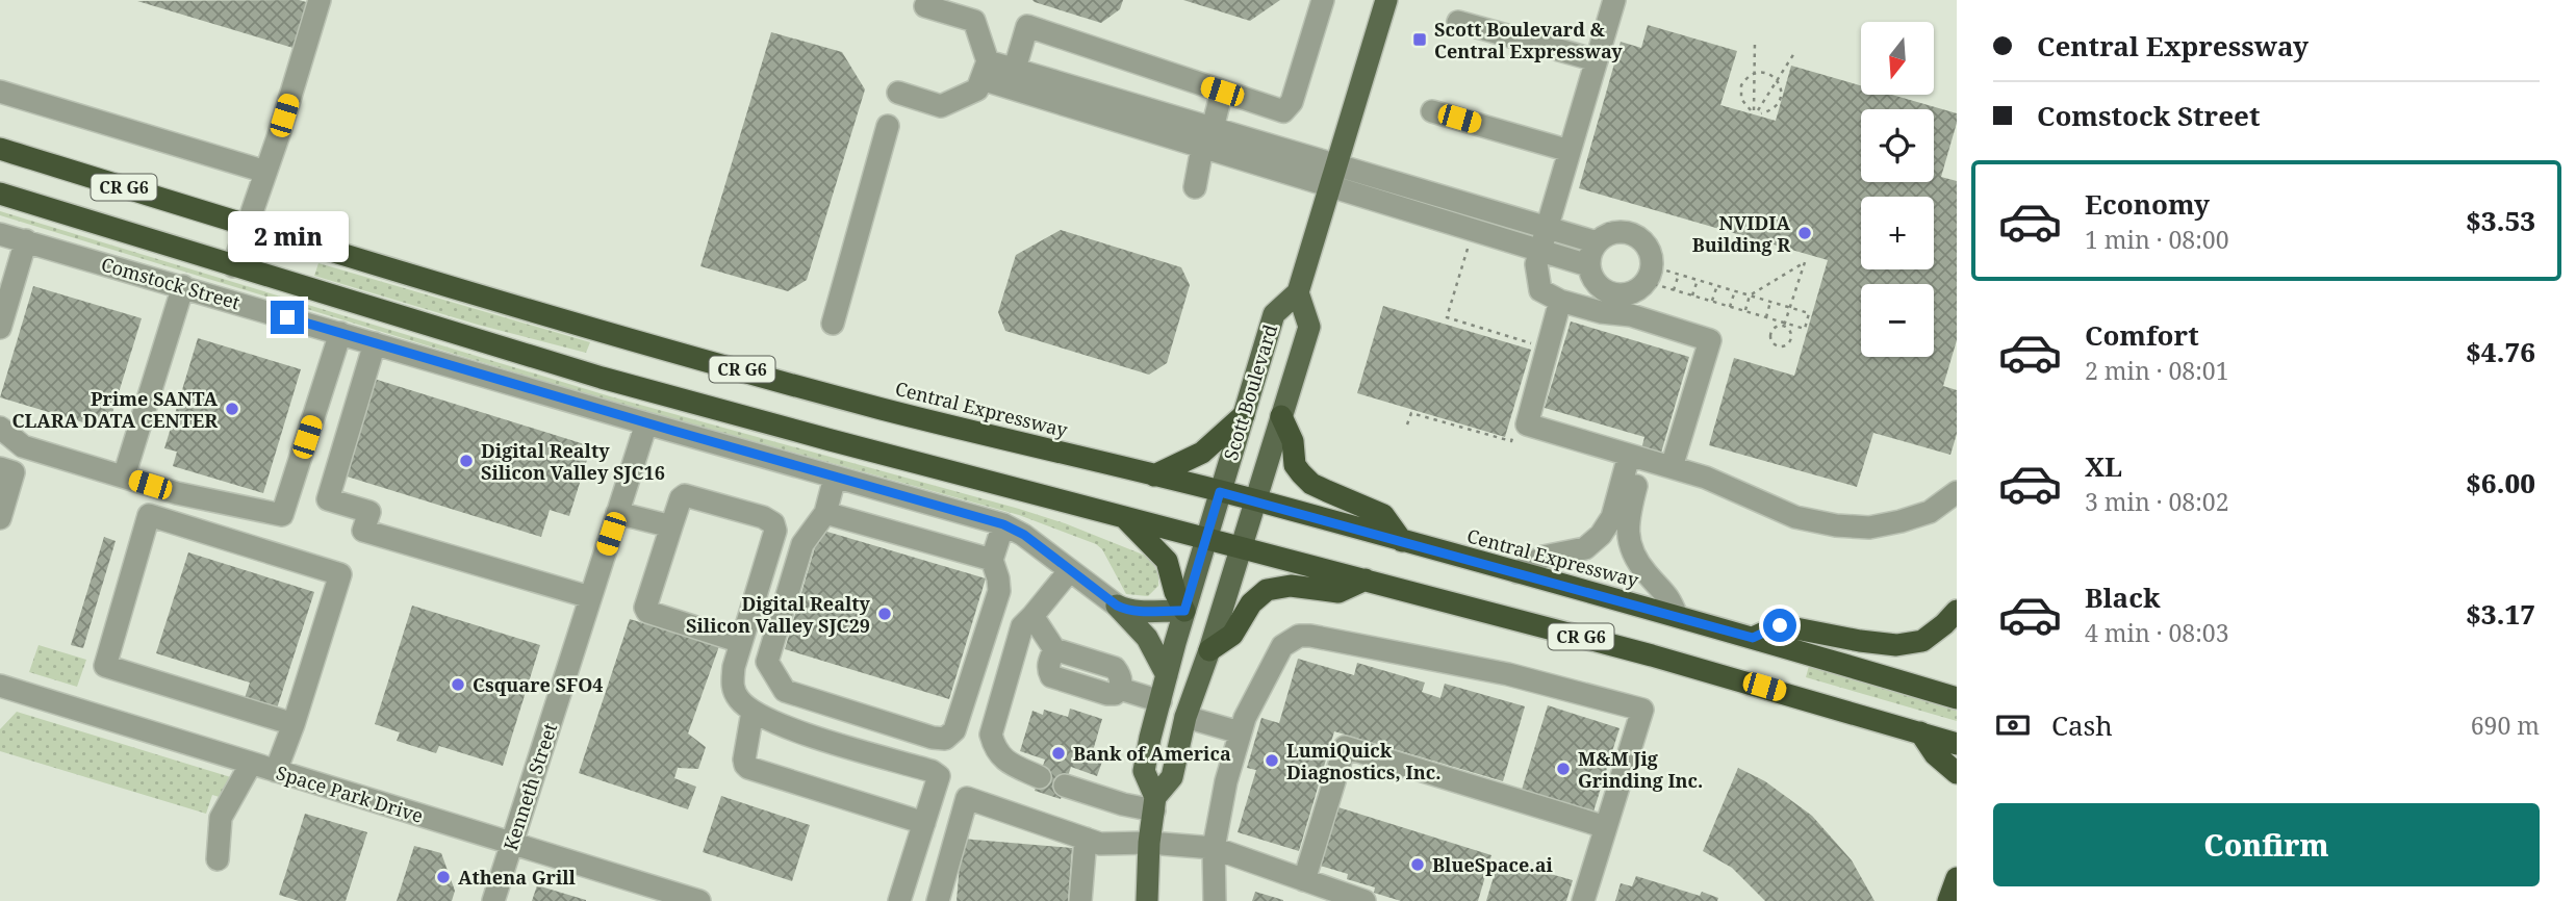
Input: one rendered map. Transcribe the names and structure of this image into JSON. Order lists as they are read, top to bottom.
{
  "streets": {
    "highway": ["CR G6", "Central Expressway"],
    "main road": ["Scott Boulevard"],
    "street": ["Comstock Street", "Kenneth Street", "Space Park Drive"]
  },
  "crossings": [
    ["CR G6", "Scott Boulevard"],
    ["Comstock Street", "Kenneth Street"],
    ["Scott Boulevard", "Central Expressway"],
    ["Kenneth Street", "Space Park Drive"]
  ],
  "places": {
    "transit": ["Scott Boulevard & Central Expressway"],
    "other": [
      "NVIDIA Building R",
      "Prime SANTA CLARA DATA CENTER",
      "Digital Realty Silicon Valley SJC16",
      "Digital Realty Silicon Valley SJC29",
      "Csquare SFO4",
      "Bank of America",
      "LumiQuick Diagnostics, Inc.",
      "M&M Jig Grinding Inc.",
      "BlueSpace.ai",
      "Athena Grill"
    ]
  },
  "north": "bottom",
  "page": {
    "banner": ["Central Expressway", "Comstock Street"],
    "map_buttons": ["+", "−"],
    "list": [
      {
        "name": "Economy",
        "note": "1 min · 08:00",
        "value": "$3.53"
      },
      {
        "name": "Comfort",
        "note": "2 min · 08:01",
        "value": "$4.76"
      },
      {
        "name": "XL",
        "note": "3 min · 08:02",
        "value": "$6.00"
      },
      {
        "name": "Black",
        "note": "4 min · 08:03",
        "value": "$3.17"
      }
    ],
    "bubble": "2 min",
    "pay": ["Cash", "690 m"],
    "buttons": "Confirm"
  }
}
